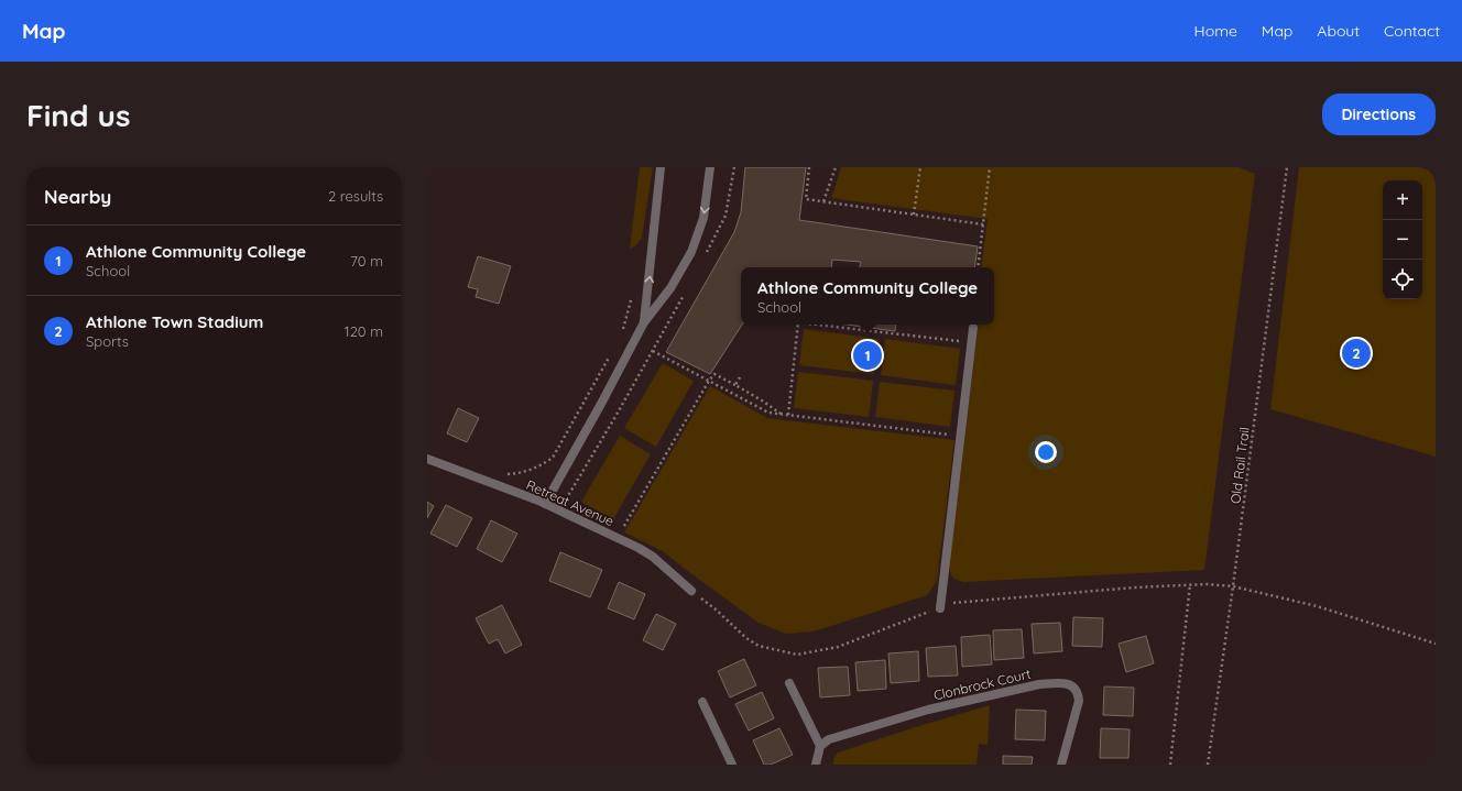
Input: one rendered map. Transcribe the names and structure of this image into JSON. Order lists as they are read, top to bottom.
{
  "streets": {
    "street": ["Retreat Avenue", "Clonbrock Court"],
    "path": ["Old Rail Trail"]
  },
  "page": {
    "header": "Map",
    "nav": [
      "Home",
      "Map",
      "About",
      "Contact"
    ],
    "buttons": "Directions",
    "title": "Find us",
    "heading": ["Nearby", "2 results"],
    "map_buttons": ["+", "−"],
    "list": [
      {
        "mark": "1",
        "name": "Athlone Community College",
        "note": "School",
        "value": "70 m"
      },
      {
        "mark": "2",
        "name": "Athlone Town Stadium",
        "note": "Sports",
        "value": "120 m"
      }
    ],
    "popup": ["Athlone Community College", "School"],
    "pins": ["2", "1"]
  }
}
